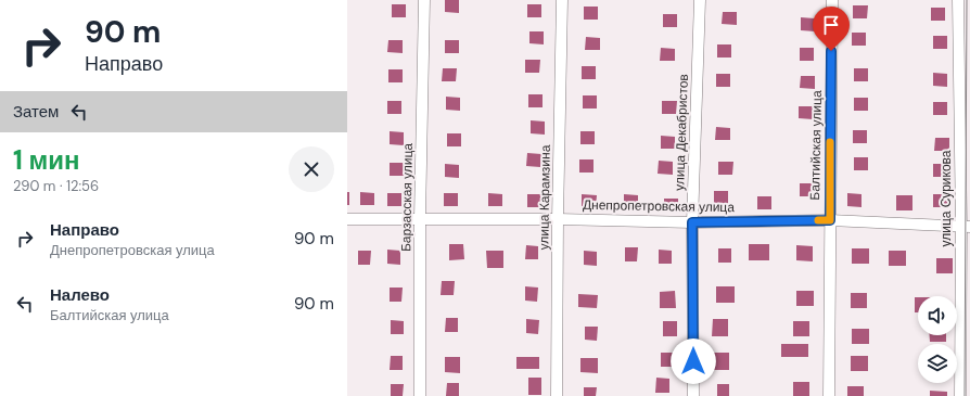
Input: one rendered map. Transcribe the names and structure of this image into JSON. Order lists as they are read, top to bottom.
{
  "streets": {
    "street": [
      "улица Декабристов",
      "Балтийская улица",
      "Барзасская улица",
      "улица Карамзина",
      "улица Сурикова",
      "Днепропетровская улица"
    ]
  },
  "crossings": [
    ["улица Декабристов", "Днепропетровская улица"],
    ["Балтийская улица", "Днепропетровская улица"],
    ["Барзасская улица", "Днепропетровская улица"],
    ["улица Карамзина", "Днепропетровская улица"],
    ["улица Сурикова", "Днепропетровская улица"]
  ],
  "page": {
    "turn": ["90 m", "Направо"],
    "then": "Затем",
    "heading": ["1 мин", "290 m · 12:56"],
    "list": [
      {
        "name": "Направо",
        "note": "Днепропетровская улица",
        "value": "90 m"
      },
      {
        "name": "Налево",
        "note": "Балтийская улица",
        "value": "90 m"
      }
    ]
  }
}
